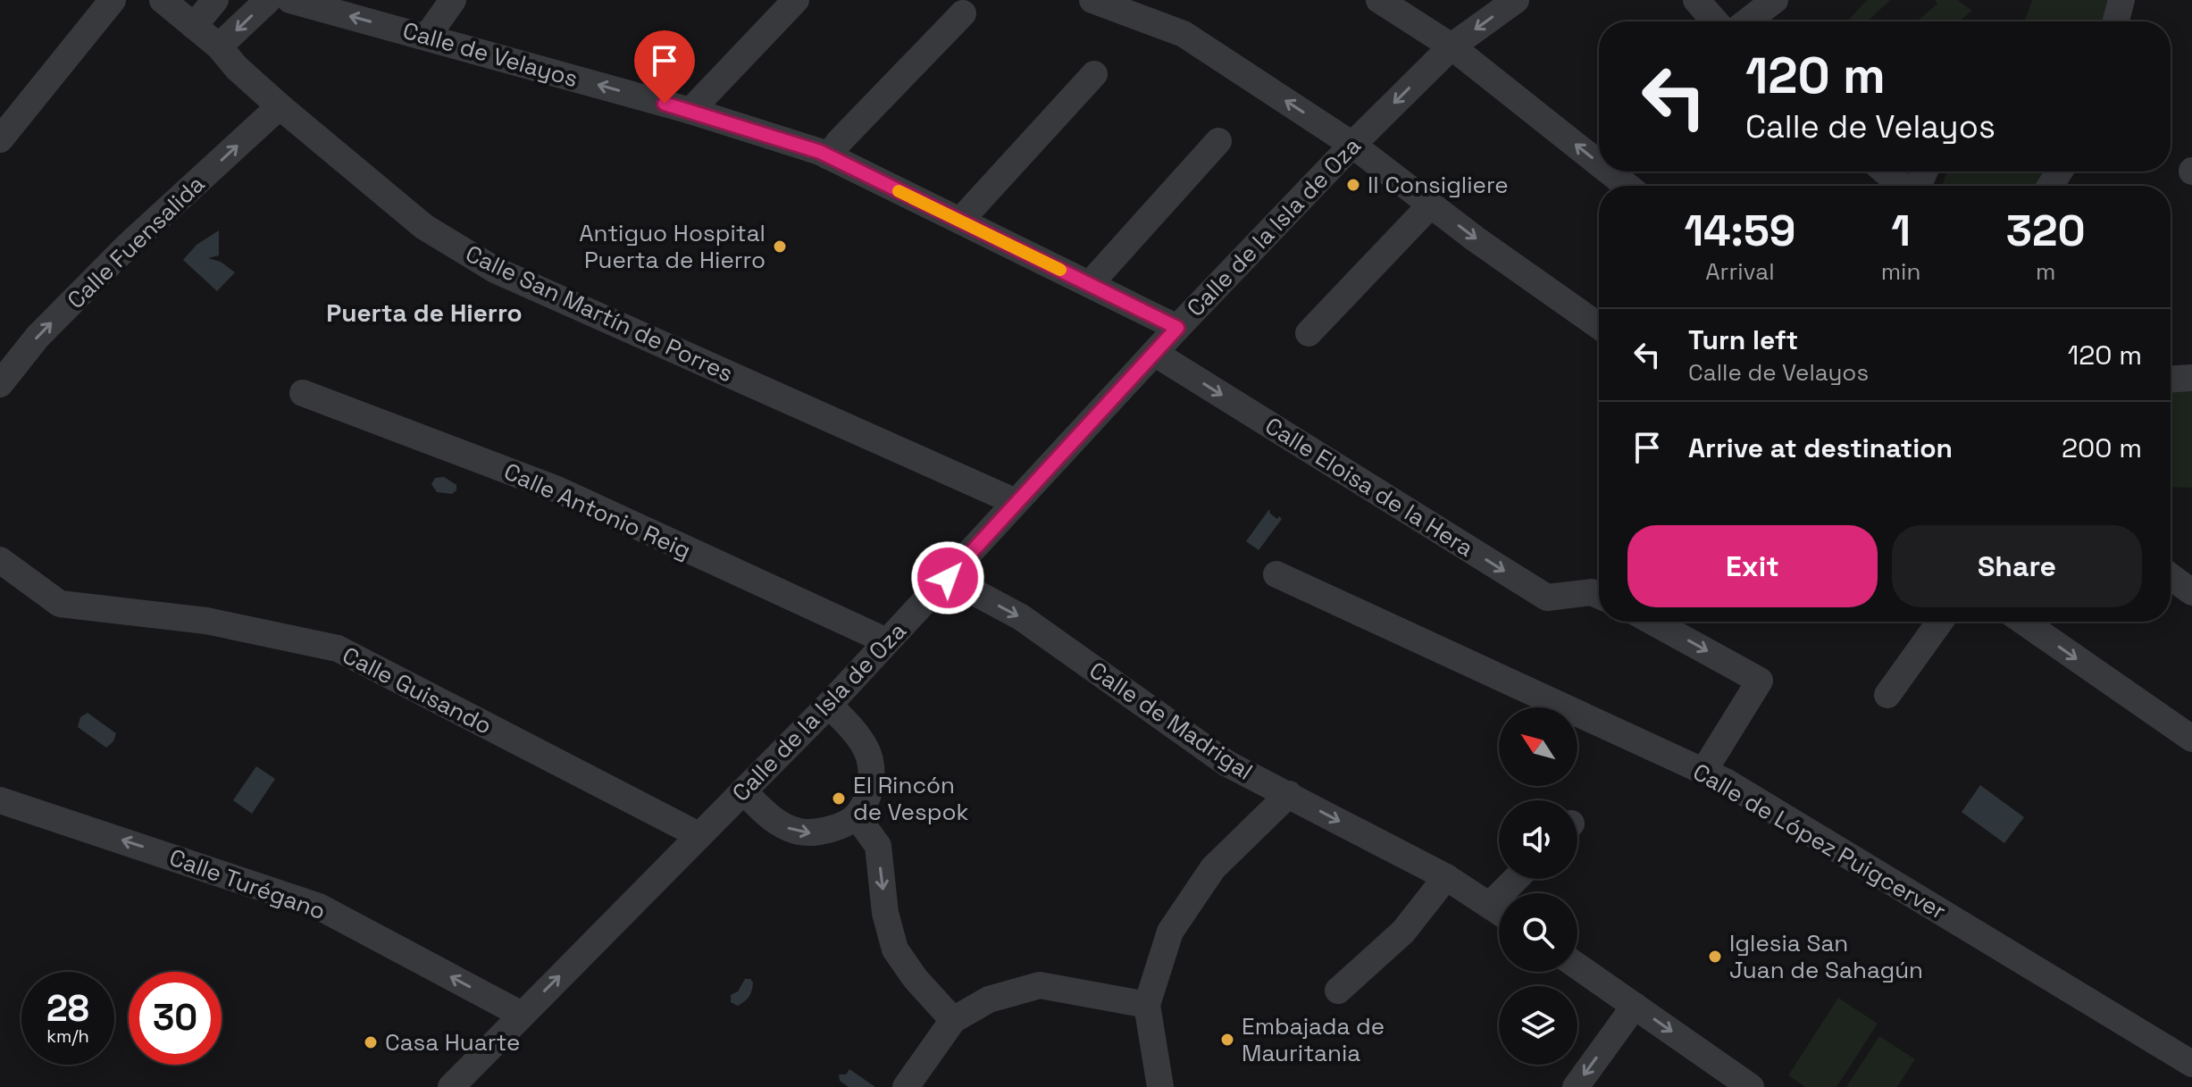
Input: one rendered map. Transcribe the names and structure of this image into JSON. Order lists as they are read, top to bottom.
{
  "streets": {
    "street": [
      "Calle de Velayos",
      "Calle de la Isla de Oza",
      "Calle Fuensalida",
      "Calle San Martín de Porres",
      "Calle Eloisa de la Hera",
      "Calle Antonio Reig",
      "Calle Guisando",
      "Calle de Madrigal",
      "Calle de López Puigcerver",
      "Calle Turégano"
    ]
  },
  "crossings": [
    ["Calle de Velayos", "Calle de la Isla de Oza"],
    ["Calle de la Isla de Oza", "Calle San Martín de Porres"],
    ["Calle de la Isla de Oza", "Calle Eloisa de la Hera"],
    ["Calle de la Isla de Oza", "Calle Antonio Reig"],
    ["Calle de la Isla de Oza", "Calle Guisando"],
    ["Calle de la Isla de Oza", "Calle de Madrigal"],
    ["Calle de la Isla de Oza", "Calle Turégano"],
    ["Calle Fuensalida", "Calle San Martín de Porres"]
  ],
  "one_way": [
    "Calle de Velayos",
    "Calle Eloisa de la Hera",
    "Calle de Madrigal",
    "Calle Turégano"
  ],
  "districts": ["Puerta de Hierro"],
  "places": [
    "Il Consigliere",
    "Antiguo Hospital Puerta de Hierro",
    "El Rincón de Vespok",
    "Iglesia San Juan de Sahagún",
    "Embajada de Mauritania",
    "Casa Huarte"
  ],
  "north": "top left",
  "page": {
    "turn": ["120 m", "Calle de Velayos"],
    "eta": [
      "14:59",
      "Arrival",
      "1",
      "min",
      "320",
      "m"
    ],
    "list": [
      {
        "name": "Turn left",
        "note": "Calle de Velayos",
        "value": "120 m"
      },
      {
        "name": "Arrive at destination",
        "value": "200 m"
      }
    ],
    "buttons": ["Exit", "Share"],
    "speed": "28 km/h",
    "limit": "30"
  }
}
